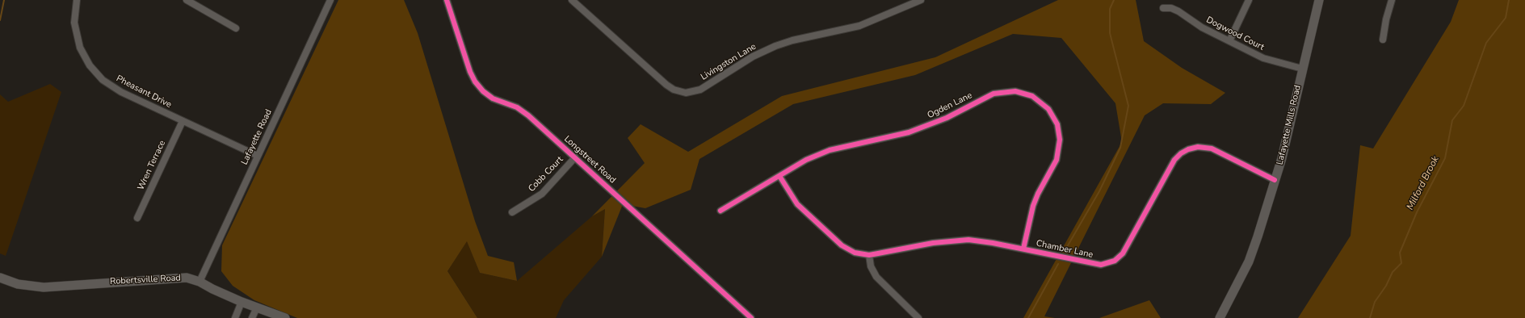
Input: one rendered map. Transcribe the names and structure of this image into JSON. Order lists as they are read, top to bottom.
{
  "streets": {
    "street": [
      "Dogwood Court",
      "Livingston Lane",
      "Pheasant Drive",
      "Ogden Lane",
      "Lafayette Mills Road",
      "Lafayette Road",
      "Longstreet Road",
      "Wren Terrace",
      "Cobb Court",
      "Chamber Lane",
      "Robertsville Road"
    ]
  },
  "crossings": [
    ["Dogwood Court", "Lafayette Mills Road"],
    ["Pheasant Drive", "Lafayette Road"],
    ["Pheasant Drive", "Wren Terrace"],
    ["Ogden Lane", "Chamber Lane"],
    ["Lafayette Mills Road", "Chamber Lane"],
    ["Lafayette Road", "Robertsville Road"],
    ["Longstreet Road", "Cobb Court"]
  ],
  "water": ["Milford Brook"]
}
